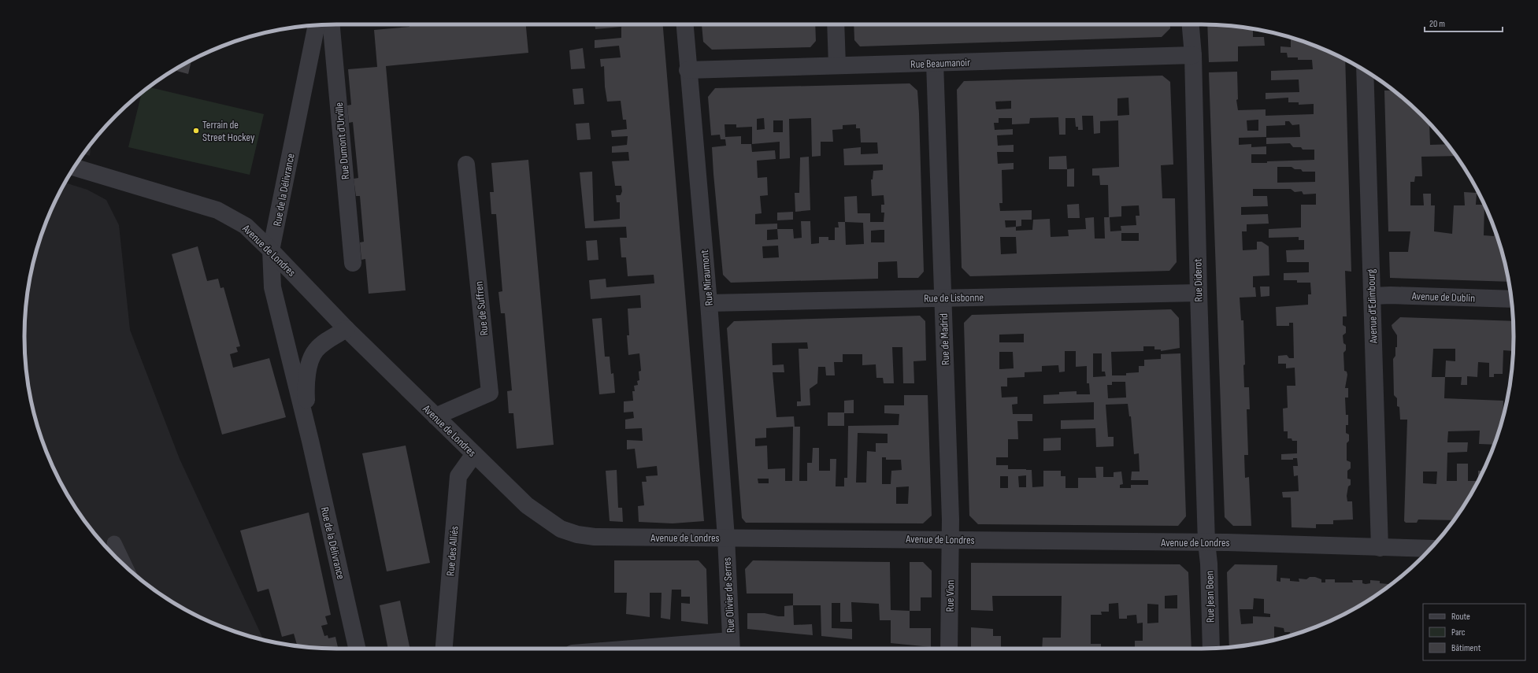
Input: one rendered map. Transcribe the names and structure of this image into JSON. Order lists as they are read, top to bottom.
{
  "streets": {
    "street": [
      "Rue Beaumanoir",
      "Rue Dumont d'Urville",
      "Rue de la Délivrance",
      "Avenue de Londres",
      "Rue Miraumont",
      "Rue Diderot",
      "Avenue de Dublin",
      "Rue de Lisbonne",
      "Avenue d'Edimbourg",
      "Rue de Suffren",
      "Rue de Madrid",
      "Rue des Alliés",
      "Rue Olivier de Serres",
      "Rue Vion",
      "Rue Jean Boen"
    ]
  },
  "crossings": [
    ["Rue Beaumanoir", "Rue Miraumont"],
    ["Rue Beaumanoir", "Rue Diderot"],
    ["Rue Beaumanoir", "Rue de Madrid"],
    ["Rue de la Délivrance", "Avenue de Londres"],
    ["Avenue de Londres", "Rue Miraumont"],
    ["Avenue de Londres", "Rue Diderot"],
    ["Avenue de Londres", "Avenue d'Edimbourg"],
    ["Avenue de Londres", "Rue de Suffren"],
    ["Avenue de Londres", "Rue de Madrid"],
    ["Avenue de Londres", "Rue des Alliés"],
    ["Avenue de Londres", "Rue Olivier de Serres"],
    ["Avenue de Londres", "Rue Vion"],
    ["Avenue de Londres", "Rue Jean Boen"],
    ["Rue Miraumont", "Rue de Lisbonne"],
    ["Rue Miraumont", "Rue Olivier de Serres"],
    ["Rue Diderot", "Rue de Lisbonne"],
    ["Rue Diderot", "Rue Jean Boen"],
    ["Avenue de Dublin", "Avenue d'Edimbourg"],
    ["Rue de Lisbonne", "Rue de Madrid"],
    ["Rue de Madrid", "Rue Vion"]
  ],
  "places": ["Terrain de Street Hockey"],
  "legend": ["Route", "Parc", "Bâtiment"],
  "scale_bar": "20 m"
}
